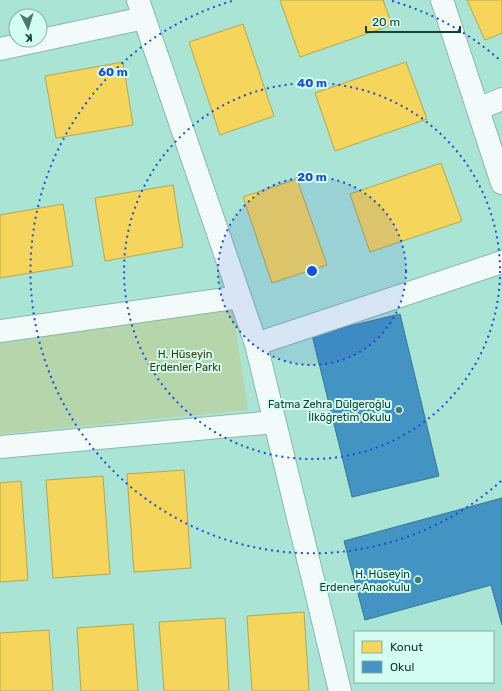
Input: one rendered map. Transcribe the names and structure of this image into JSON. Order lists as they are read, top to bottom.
{
  "parks": ["H. Hüseyin Erdenler Parkı"],
  "places": ["Fatma Zehra Dülgeroğlu İlköğretim Okulu", "H. Hüseyin Erdener Anaokulu"],
  "legend": ["Konut", "Okul"],
  "scale_bar": "20 m",
  "north": "bottom",
  "rings": ["60 m", "40 m", "20 m"]
}
